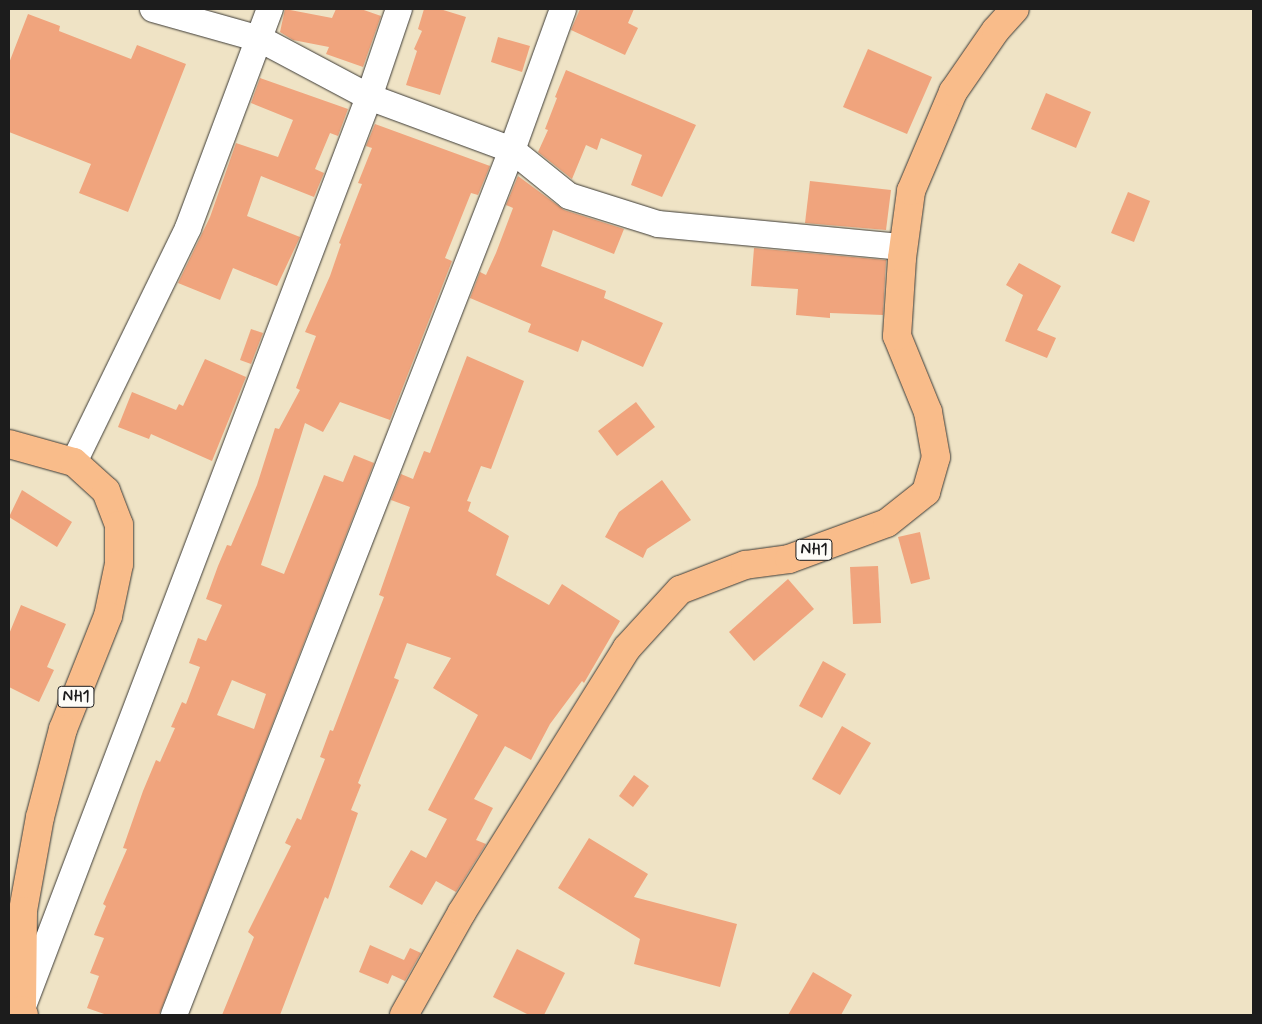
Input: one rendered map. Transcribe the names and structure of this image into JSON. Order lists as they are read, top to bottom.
{
  "streets": {
    "highway": ["NH1"]
  }
}
